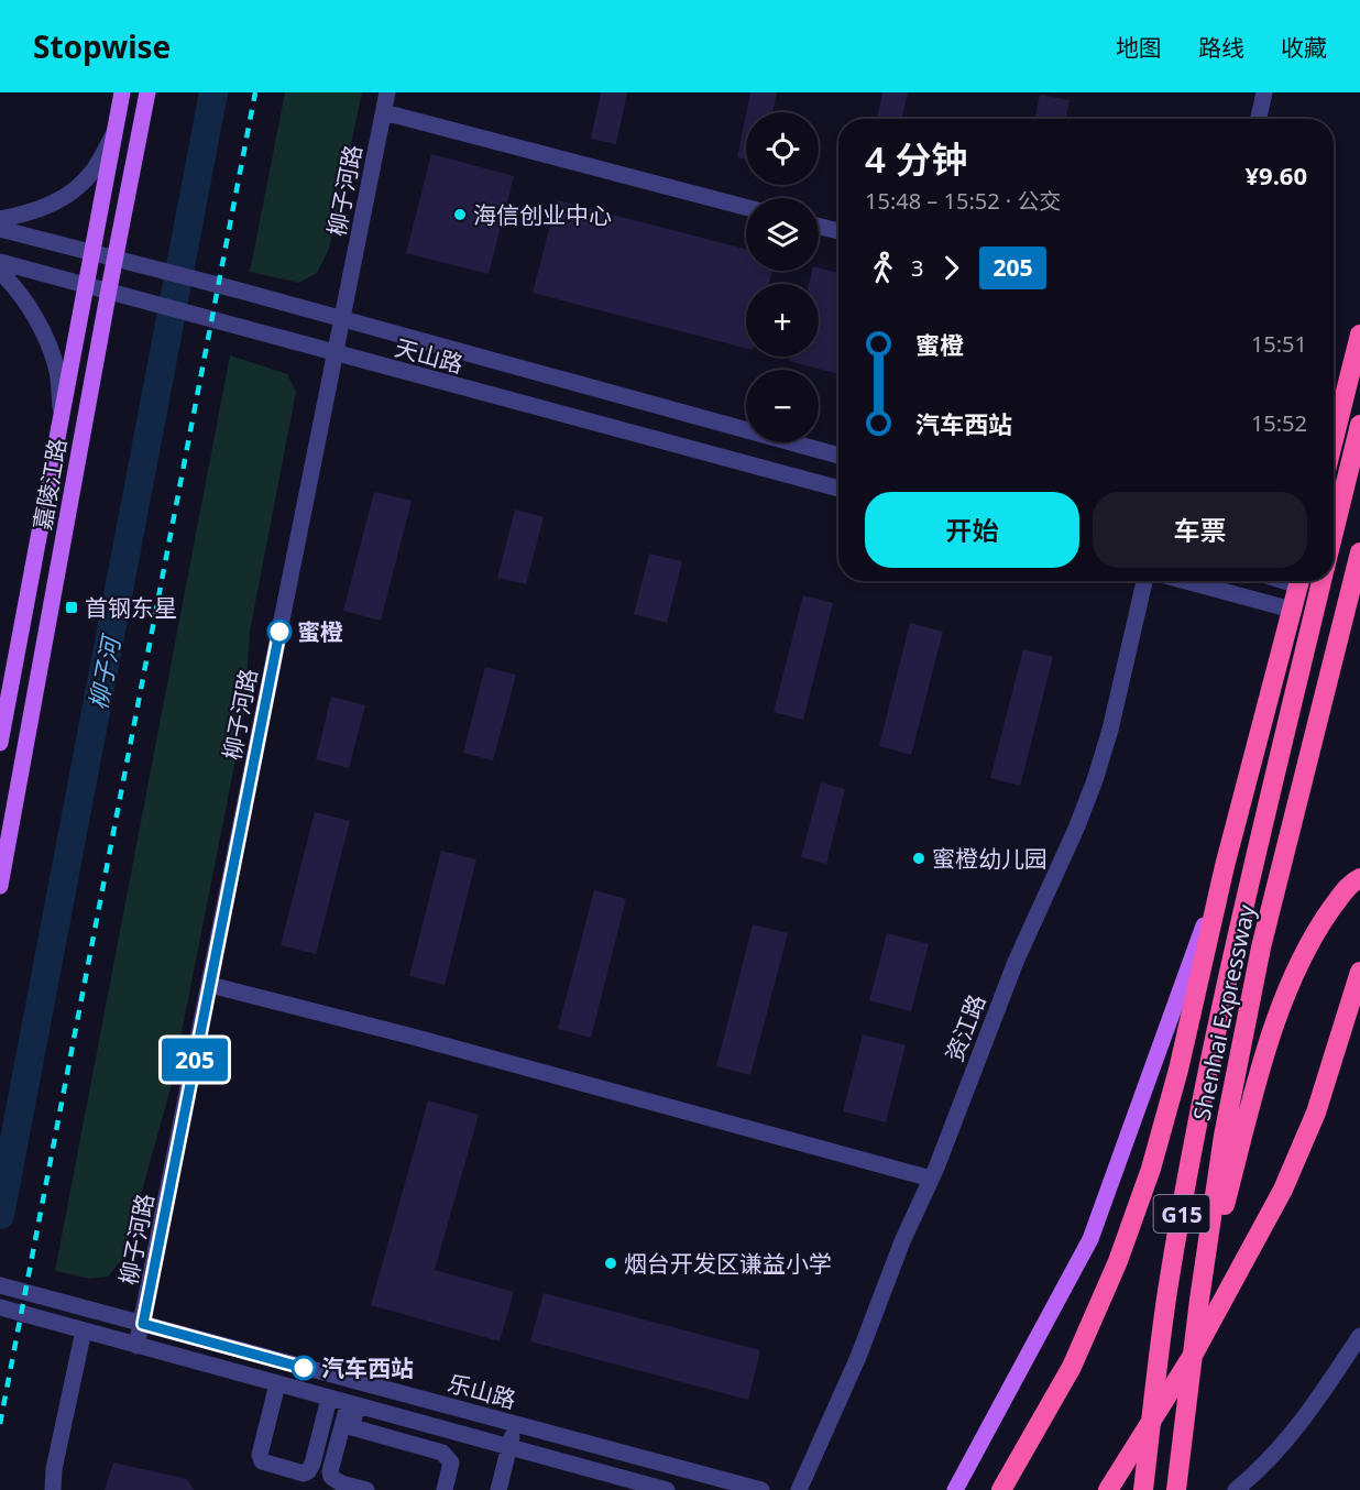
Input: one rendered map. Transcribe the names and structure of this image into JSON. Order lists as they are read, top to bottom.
{
  "streets": {
    "highway": ["Shenhai Expressway", "G15"],
    "main road": ["嘉陵江路"],
    "street": [
      "柳子河路",
      "天山路",
      "资江路",
      "乐山路"
    ]
  },
  "crossings": [
    ["柳子河路", "天山路"],
    ["柳子河路", "乐山路"],
    ["天山路", "嘉陵江路"]
  ],
  "water": ["柳子河"],
  "places": {
    "other": [
      "海信创业中心",
      "蜜橙",
      "蜜橙幼儿园",
      "烟台开发区谦益小学",
      "汽车西站"
    ],
    "transit": ["首钢东星"]
  },
  "lines": ["bus line 205"],
  "page": {
    "header": "Stopwise",
    "nav": ["地图", "路线", "收藏"],
    "on_map": "205",
    "map_buttons": ["+", "−"],
    "heading": ["4 分钟", "15:48 – 15:52 · 公交", "¥9.60"],
    "legs": ["3", "205"],
    "list": [
      {
        "name": "蜜橙",
        "value": "15:51"
      },
      {
        "name": "汽车西站",
        "value": "15:52"
      }
    ],
    "buttons": ["开始", "车票"]
  }
}
